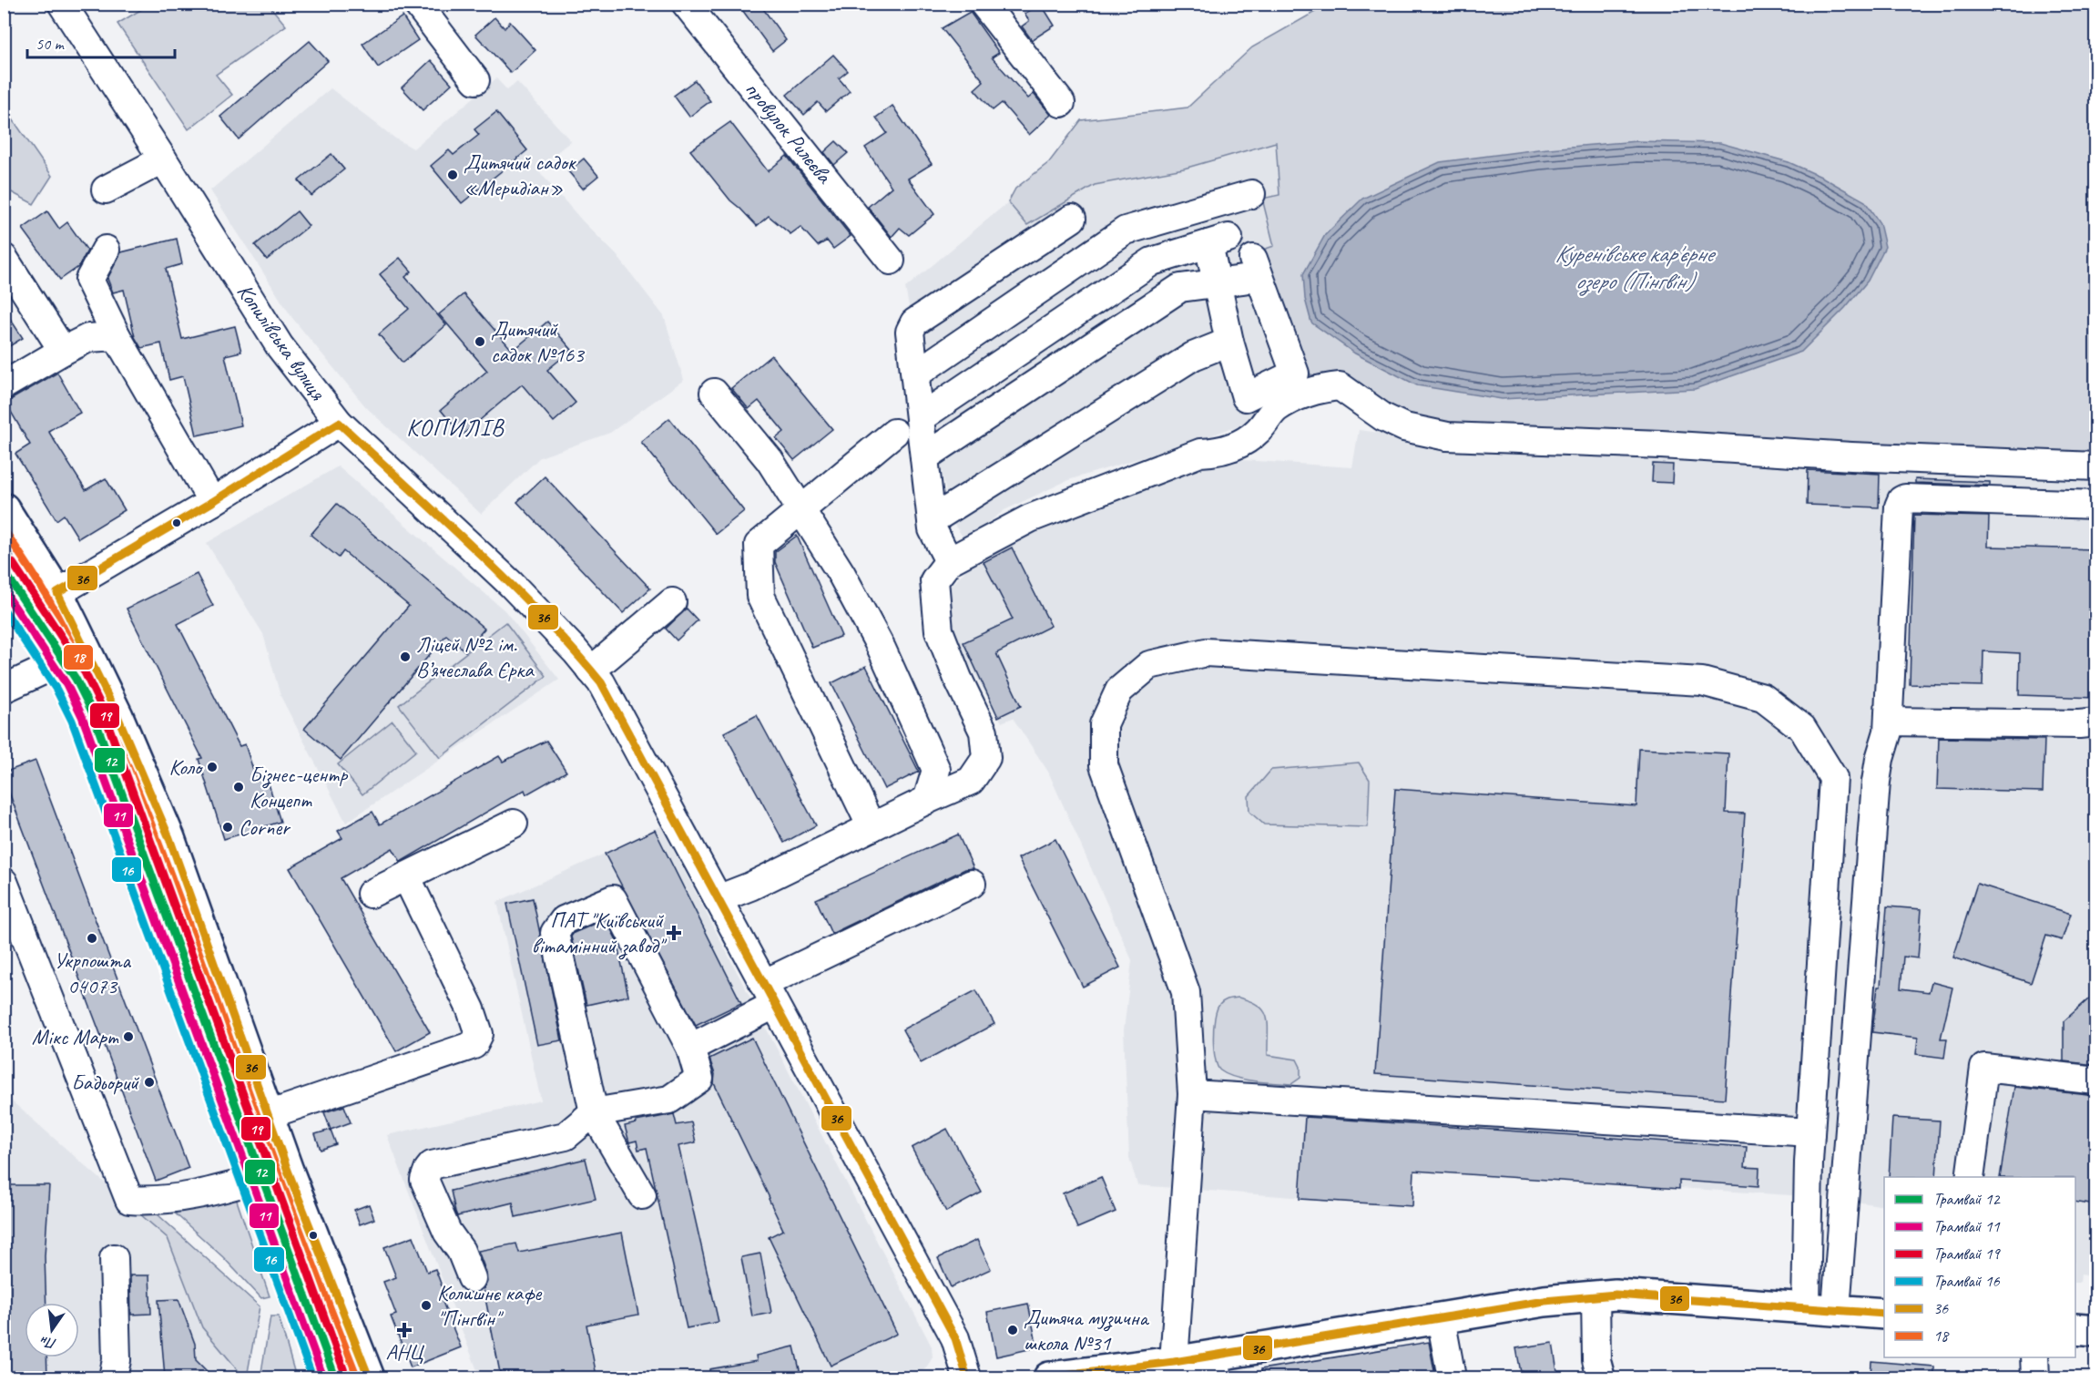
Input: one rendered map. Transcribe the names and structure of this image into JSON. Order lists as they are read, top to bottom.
{
  "streets": {
    "street": ["провулок Рилєєва", "Копилівська вулиця"]
  },
  "districts": ["КОПИЛІВ"],
  "water": ["Куренівське кар'єрне озеро (Пінгвін)"],
  "places": {
    "other": [
      "Дитячий садок «Меридіан»",
      "Дитячий садок №163",
      "Ліцей №2 ім. В’ячеслава Єрка",
      "Коло",
      "Бізнес-центр Концепт",
      "Corner",
      "Укрпошта 04073",
      "Мікс Март",
      "Бадьорий",
      "Колишнє кафе \"Пінгвін\"",
      "Дитяча музична школа №31"
    ],
    "health": ["ПАТ \"Київський вітамінний завод\"", "АНЦ"]
  },
  "lines": [
    "transit line 36",
    "transit line 18",
    "tram line 19",
    "tram line 12",
    "tram line 11",
    "tram line 16"
  ],
  "legend": [
    "Трамвай 12",
    "Трамвай 11",
    "Трамвай 19",
    "Трамвай 16",
    "36",
    "18"
  ],
  "scale_bar": "50 m",
  "north": "bottom"
}
